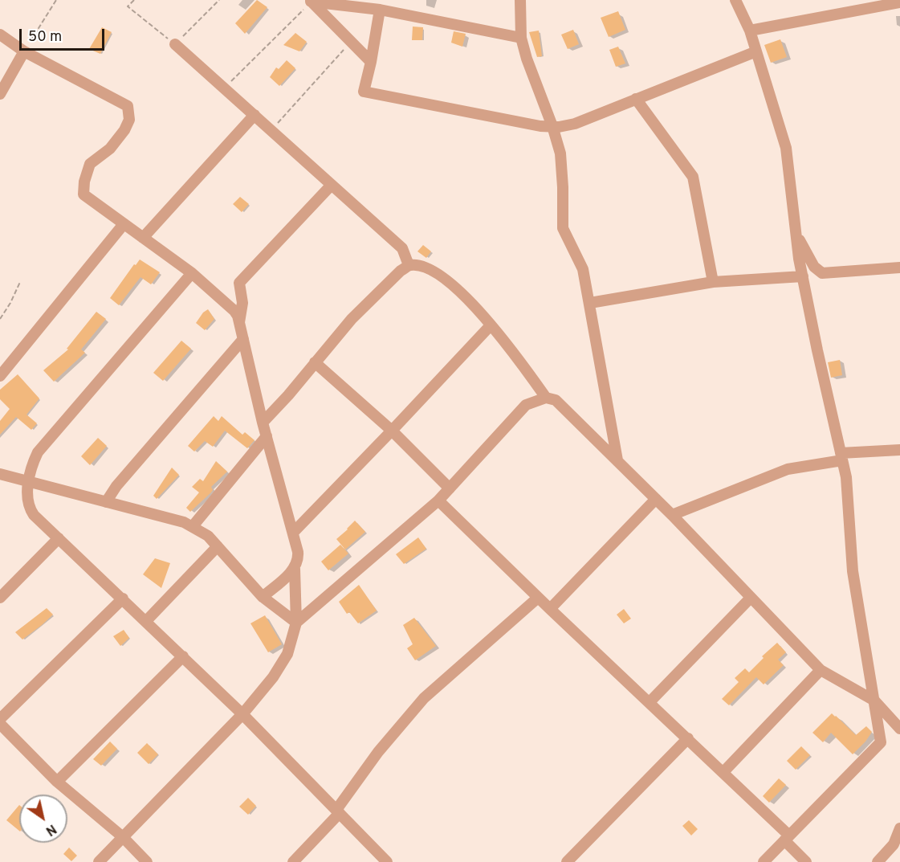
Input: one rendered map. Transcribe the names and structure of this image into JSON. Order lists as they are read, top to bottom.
{
  "scale_bar": "50 m",
  "north": "bottom right"
}
